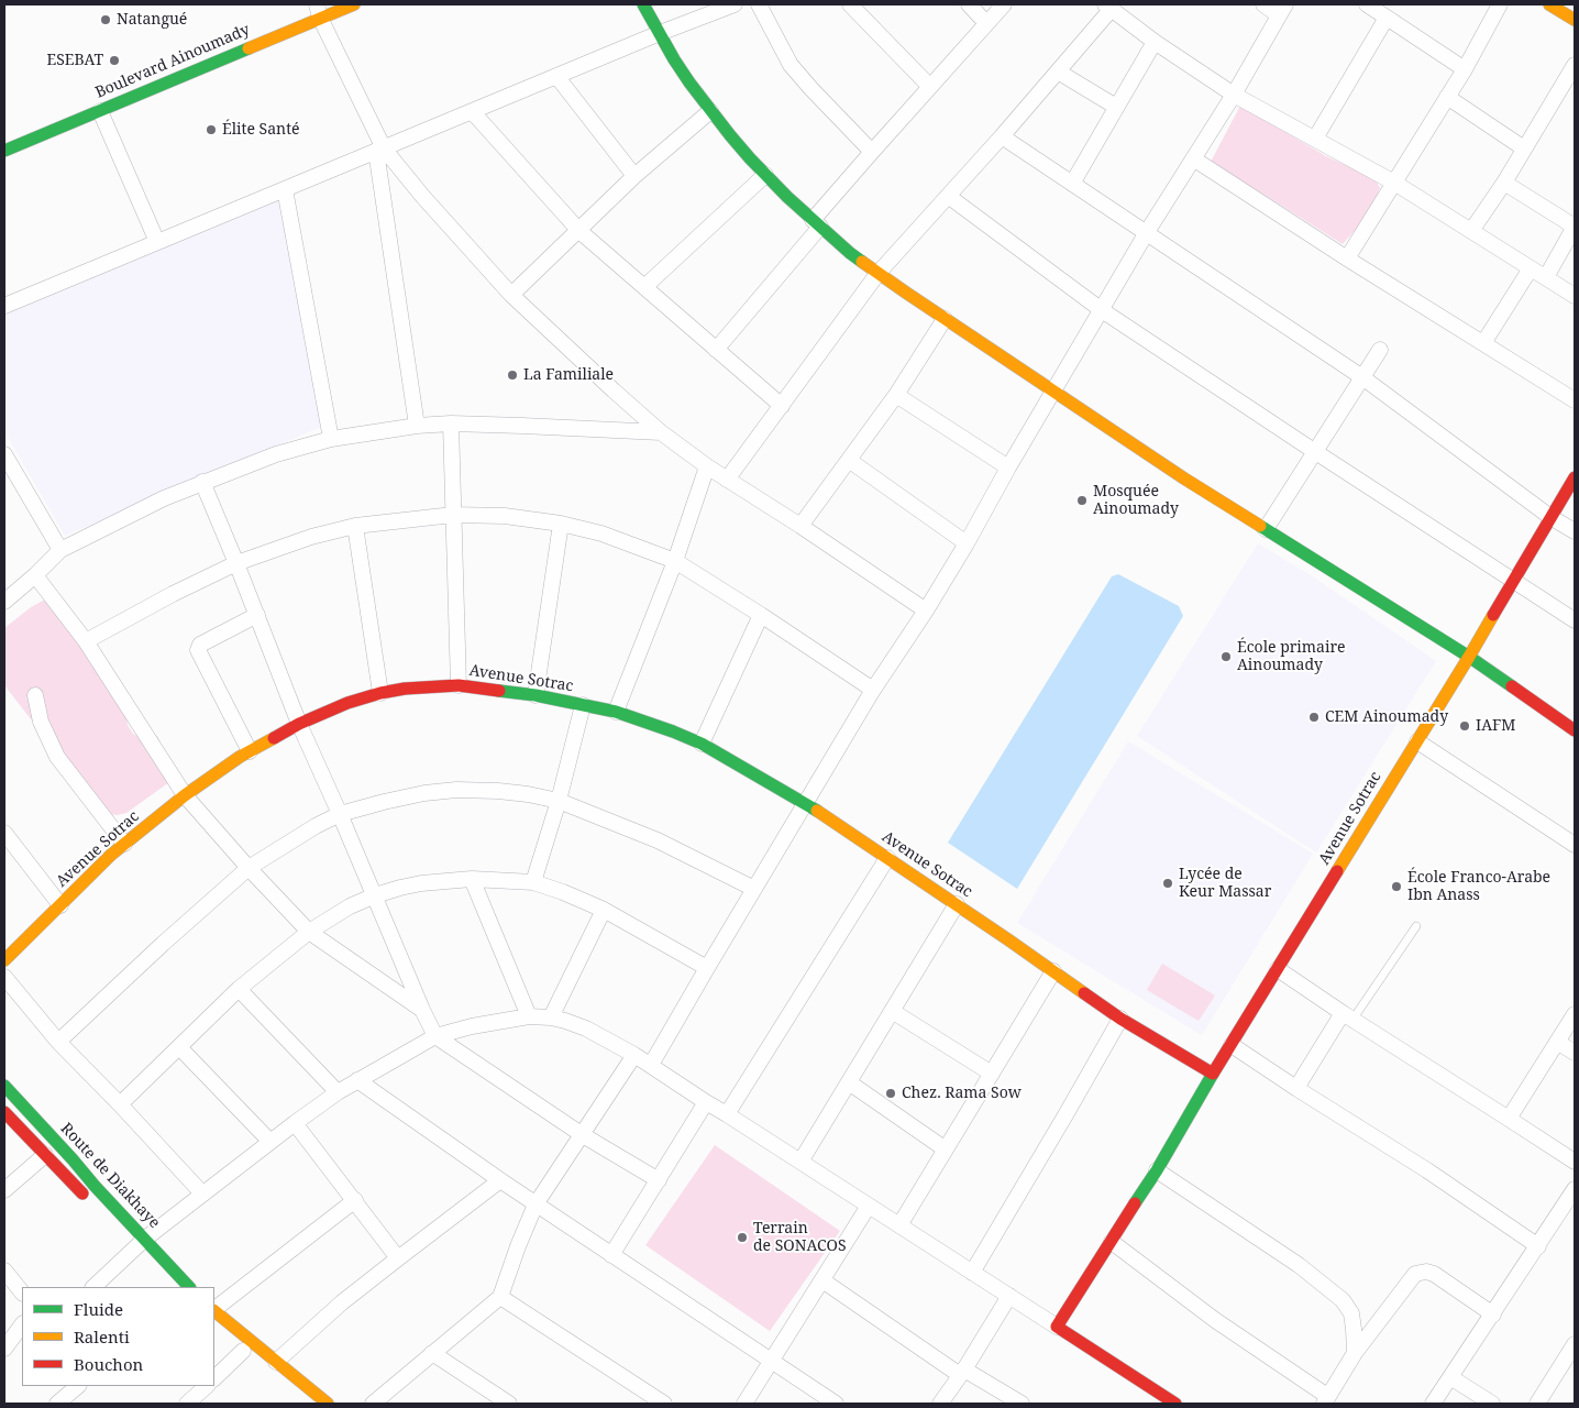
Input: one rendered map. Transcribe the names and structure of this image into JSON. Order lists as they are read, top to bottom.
{
  "streets": {
    "street": ["Boulevard Ainoumady", "Avenue Sotrac", "Route de Diakhaye"]
  },
  "places": [
    "Natangué",
    "ESEBAT",
    "Élite Santé",
    "La Familiale",
    "Mosquée Ainoumady",
    "École primaire Ainoumady",
    "CEM Ainoumady",
    "IAFM",
    "Lycée de Keur Massar",
    "École Franco-Arabe Ibn Anass",
    "Chez. Rama Sow",
    "Terrain de SONACOS"
  ],
  "legend": ["Fluide", "Ralenti", "Bouchon"]
}
